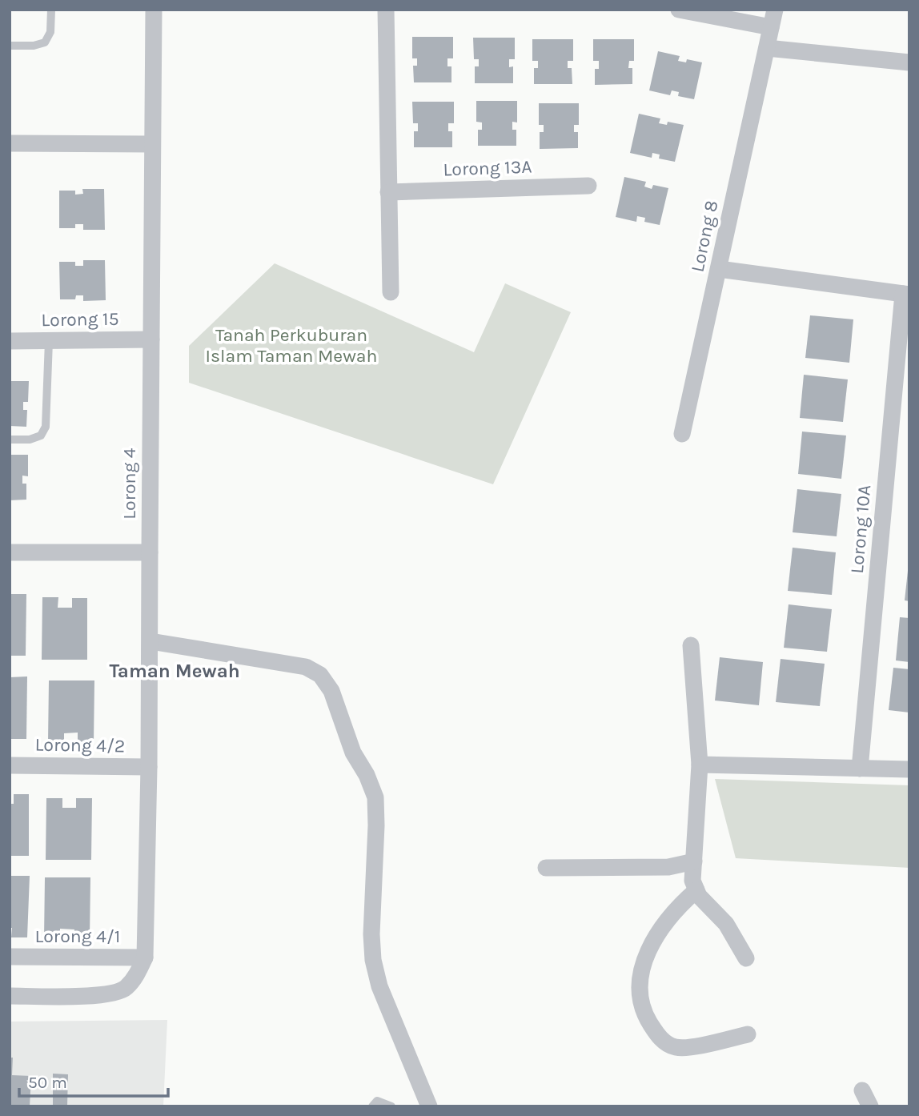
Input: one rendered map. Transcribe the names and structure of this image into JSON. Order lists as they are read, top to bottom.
{
  "streets": {
    "street": [
      "Lorong 13A",
      "Lorong 8",
      "Lorong 15",
      "Lorong 4",
      "Lorong 10A",
      "Lorong 4/2",
      "Lorong 4/1"
    ]
  },
  "crossings": [
    ["Lorong 15", "Lorong 4"],
    ["Lorong 4", "Lorong 4/2"],
    ["Lorong 4", "Lorong 4/1"]
  ],
  "districts": ["Taman Mewah"],
  "parks": ["Tanah Perkuburan Islam Taman Mewah"],
  "scale_bar": "50 m"
}
